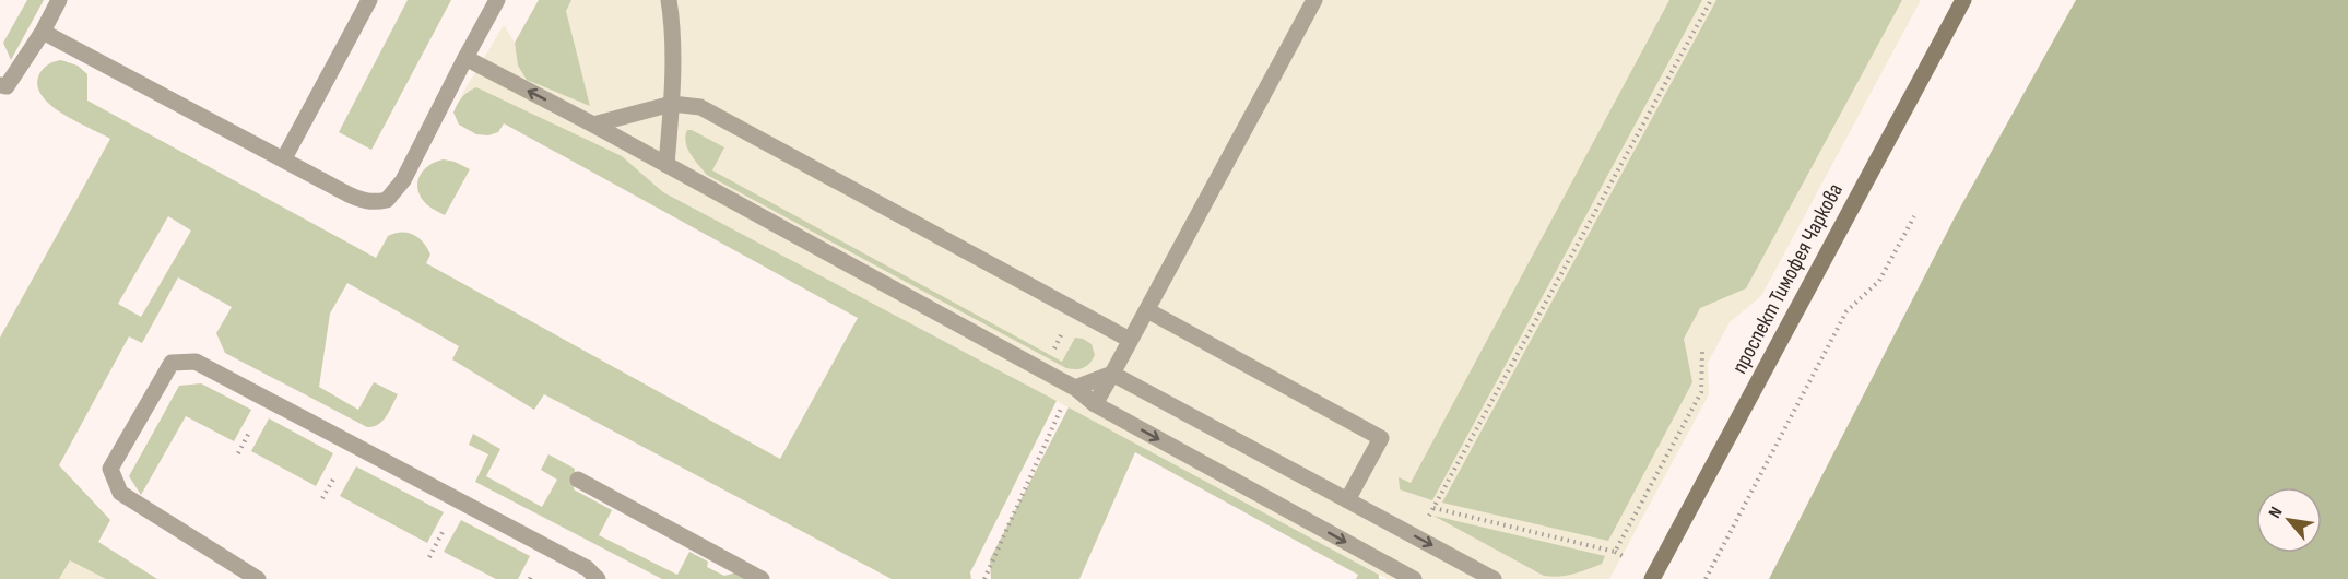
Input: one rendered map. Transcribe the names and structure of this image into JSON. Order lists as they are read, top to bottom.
{
  "streets": {
    "main road": ["проспект Тимофея Чаркова"]
  },
  "north": "top left"
}
